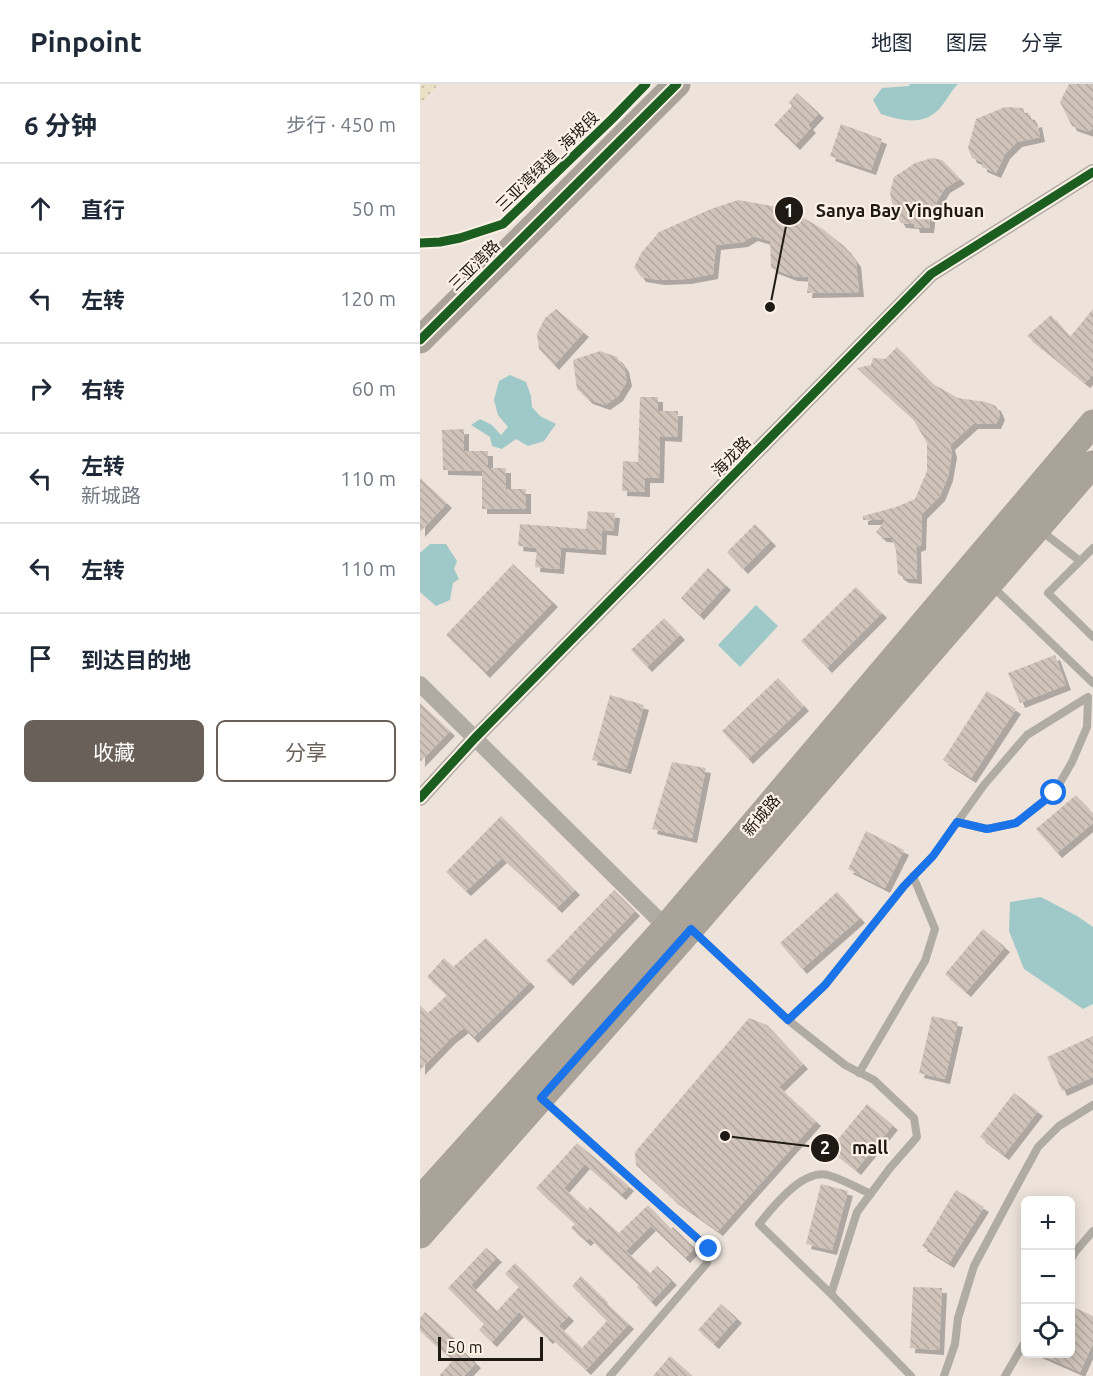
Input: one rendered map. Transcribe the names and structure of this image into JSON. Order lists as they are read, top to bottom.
{
  "streets": {
    "main road": ["三亚湾路", "新城路"],
    "street": ["海龙路"],
    "cycle path": ["三亚湾绿道_海坡段"]
  },
  "places": ["Sanya Bay Yinghuan", "mall"],
  "scale_bar": "50 m",
  "page": {
    "header": "Pinpoint",
    "nav": ["地图", "图层", "分享"],
    "heading": ["6 分钟", "步行 · 450 m"],
    "list": [
      ["直行", "50 m"],
      ["左转", "120 m"],
      ["右转", "60 m"],
      ["左转", "新城路", "110 m"],
      ["左转", "110 m"],
      "到达目的地"
    ],
    "buttons": ["收藏", "分享"],
    "map_buttons": ["+", "−"],
    "scale": "50 m"
  }
}
